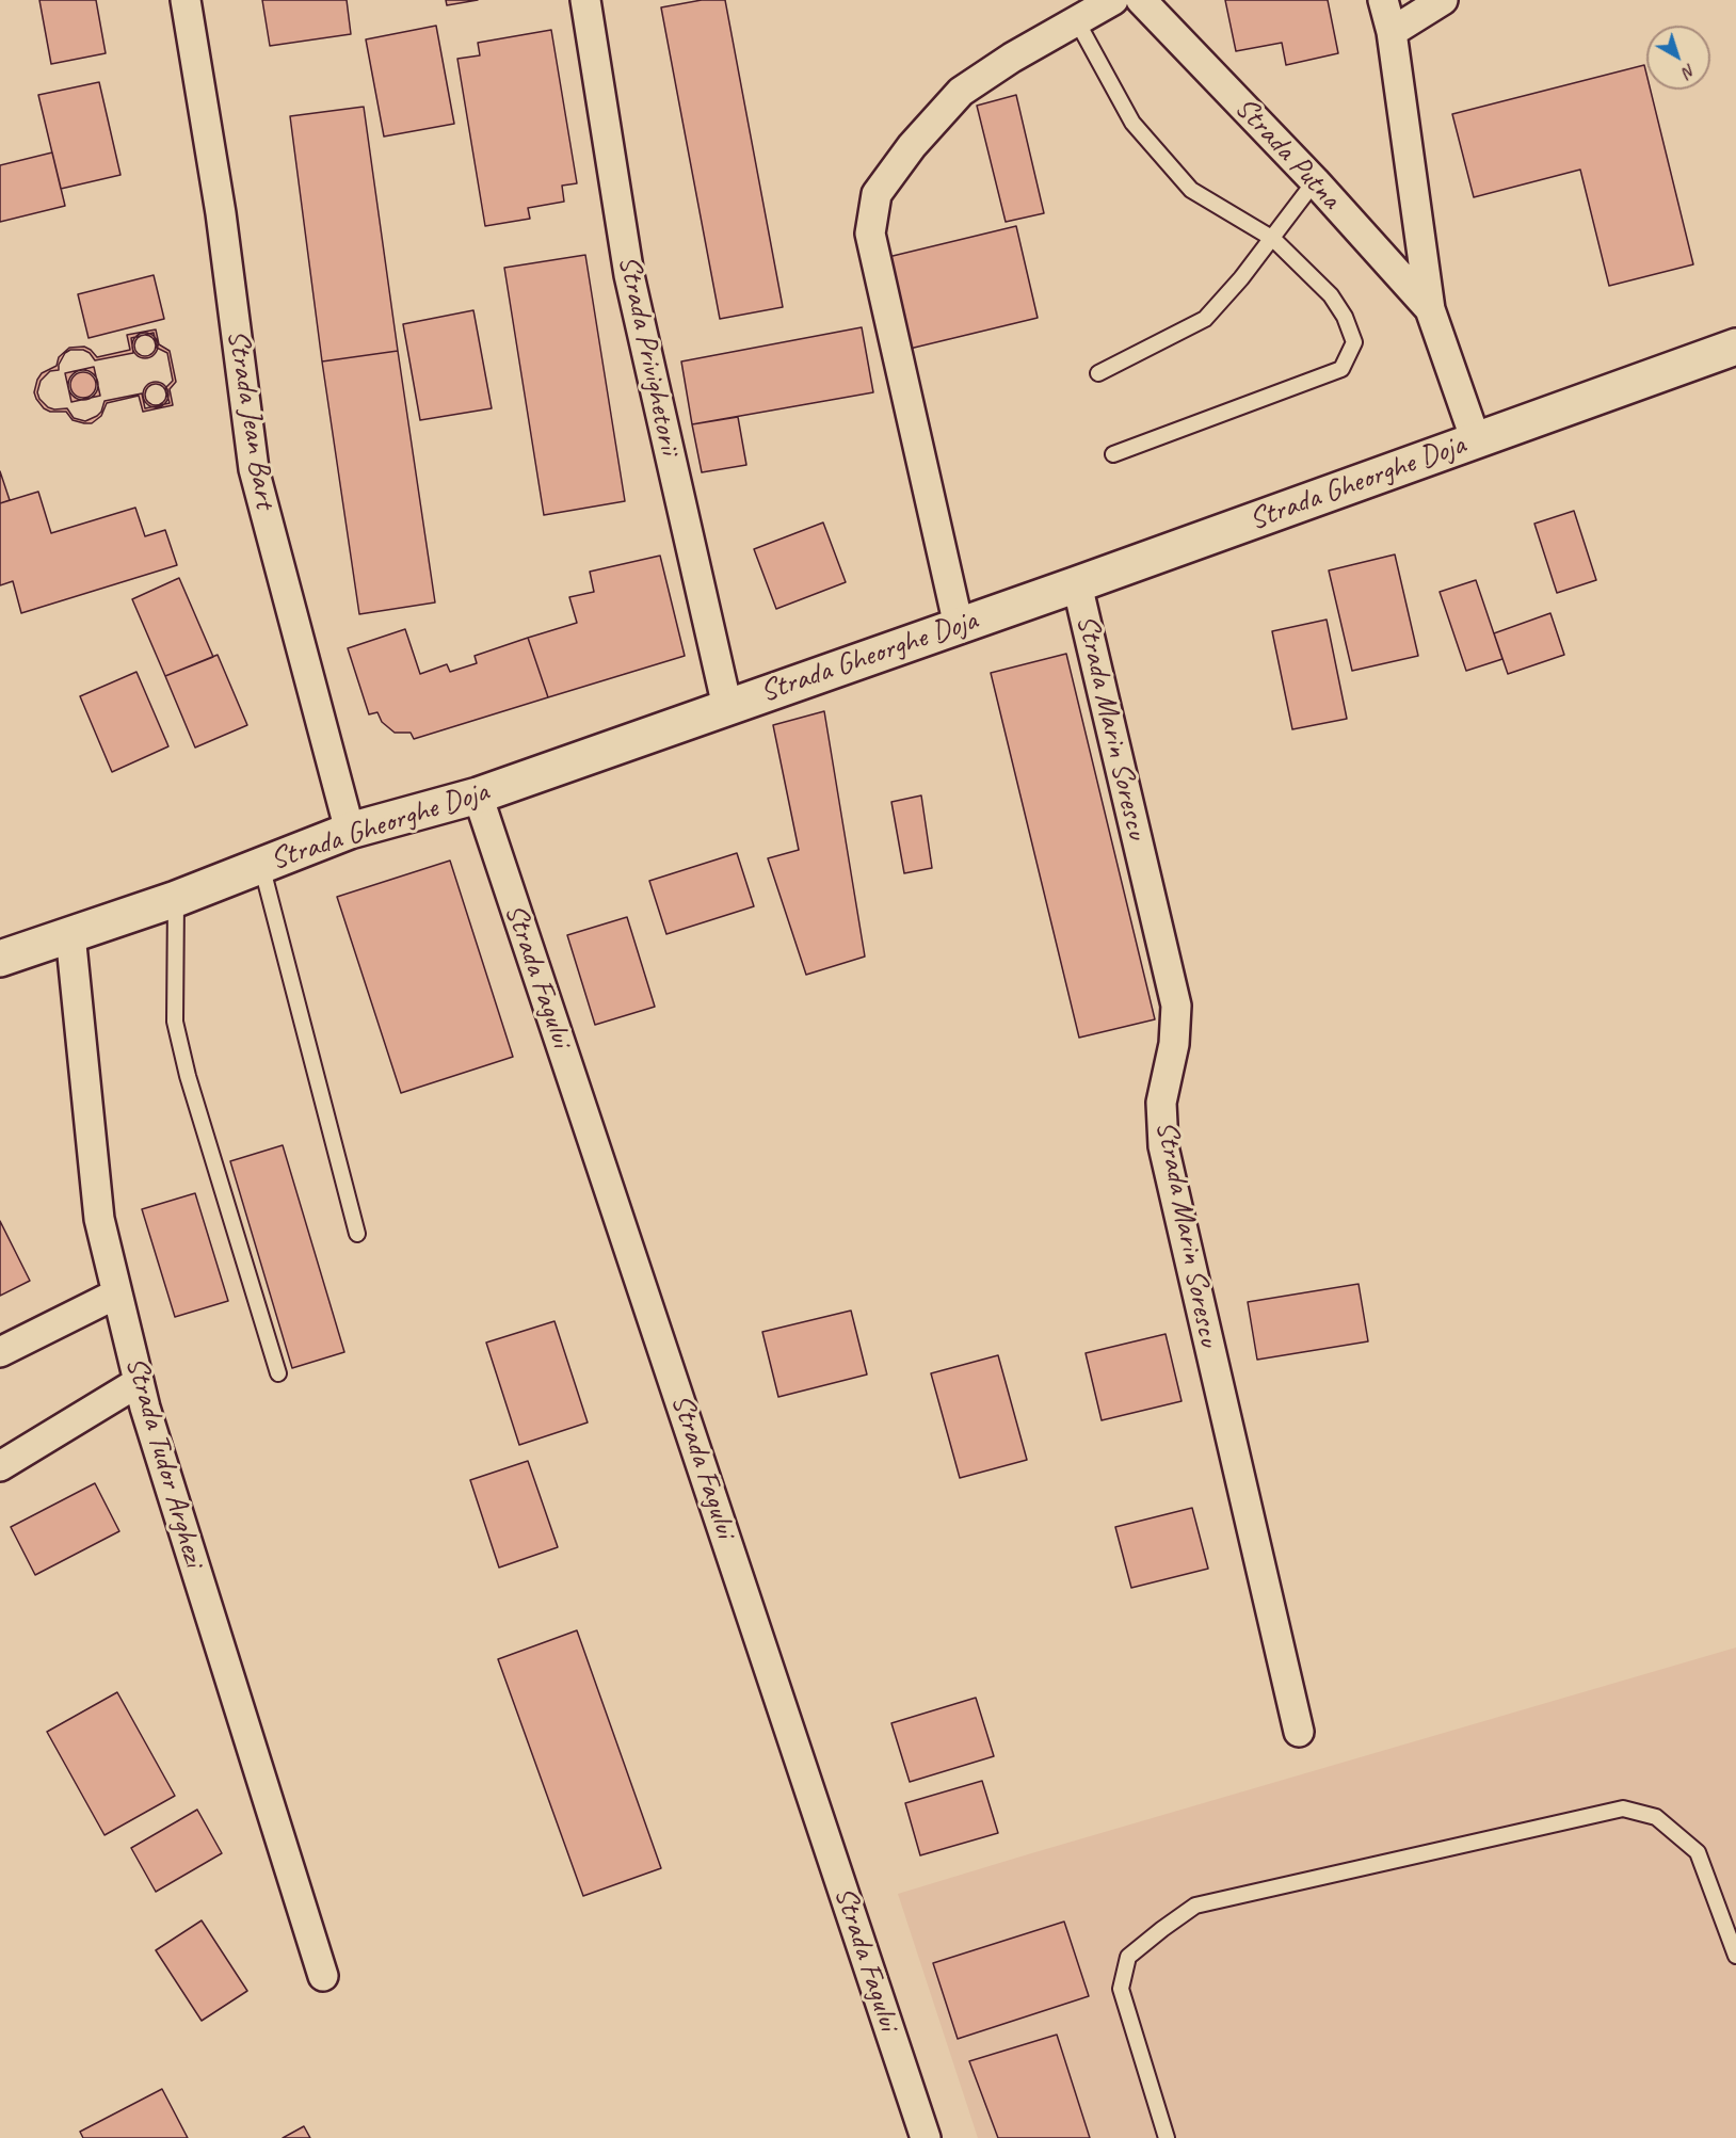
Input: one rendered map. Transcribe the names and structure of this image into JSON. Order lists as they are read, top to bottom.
{
  "streets": {
    "main road": ["Strada Gheorghe Doja"],
    "street": [
      "Strada Putna",
      "Strada Privighetorii",
      "Strada Jean Bart",
      "Strada Marin Sorescu",
      "Strada Fagului",
      "Strada Tudor Arghezi"
    ]
  },
  "crossings": [
    ["Strada Putna", "Strada Gheorghe Doja"],
    ["Strada Privighetorii", "Strada Gheorghe Doja"],
    ["Strada Jean Bart", "Strada Gheorghe Doja"],
    ["Strada Gheorghe Doja", "Strada Marin Sorescu"],
    ["Strada Gheorghe Doja", "Strada Fagului"],
    ["Strada Gheorghe Doja", "Strada Tudor Arghezi"]
  ],
  "north": "bottom right"
}
